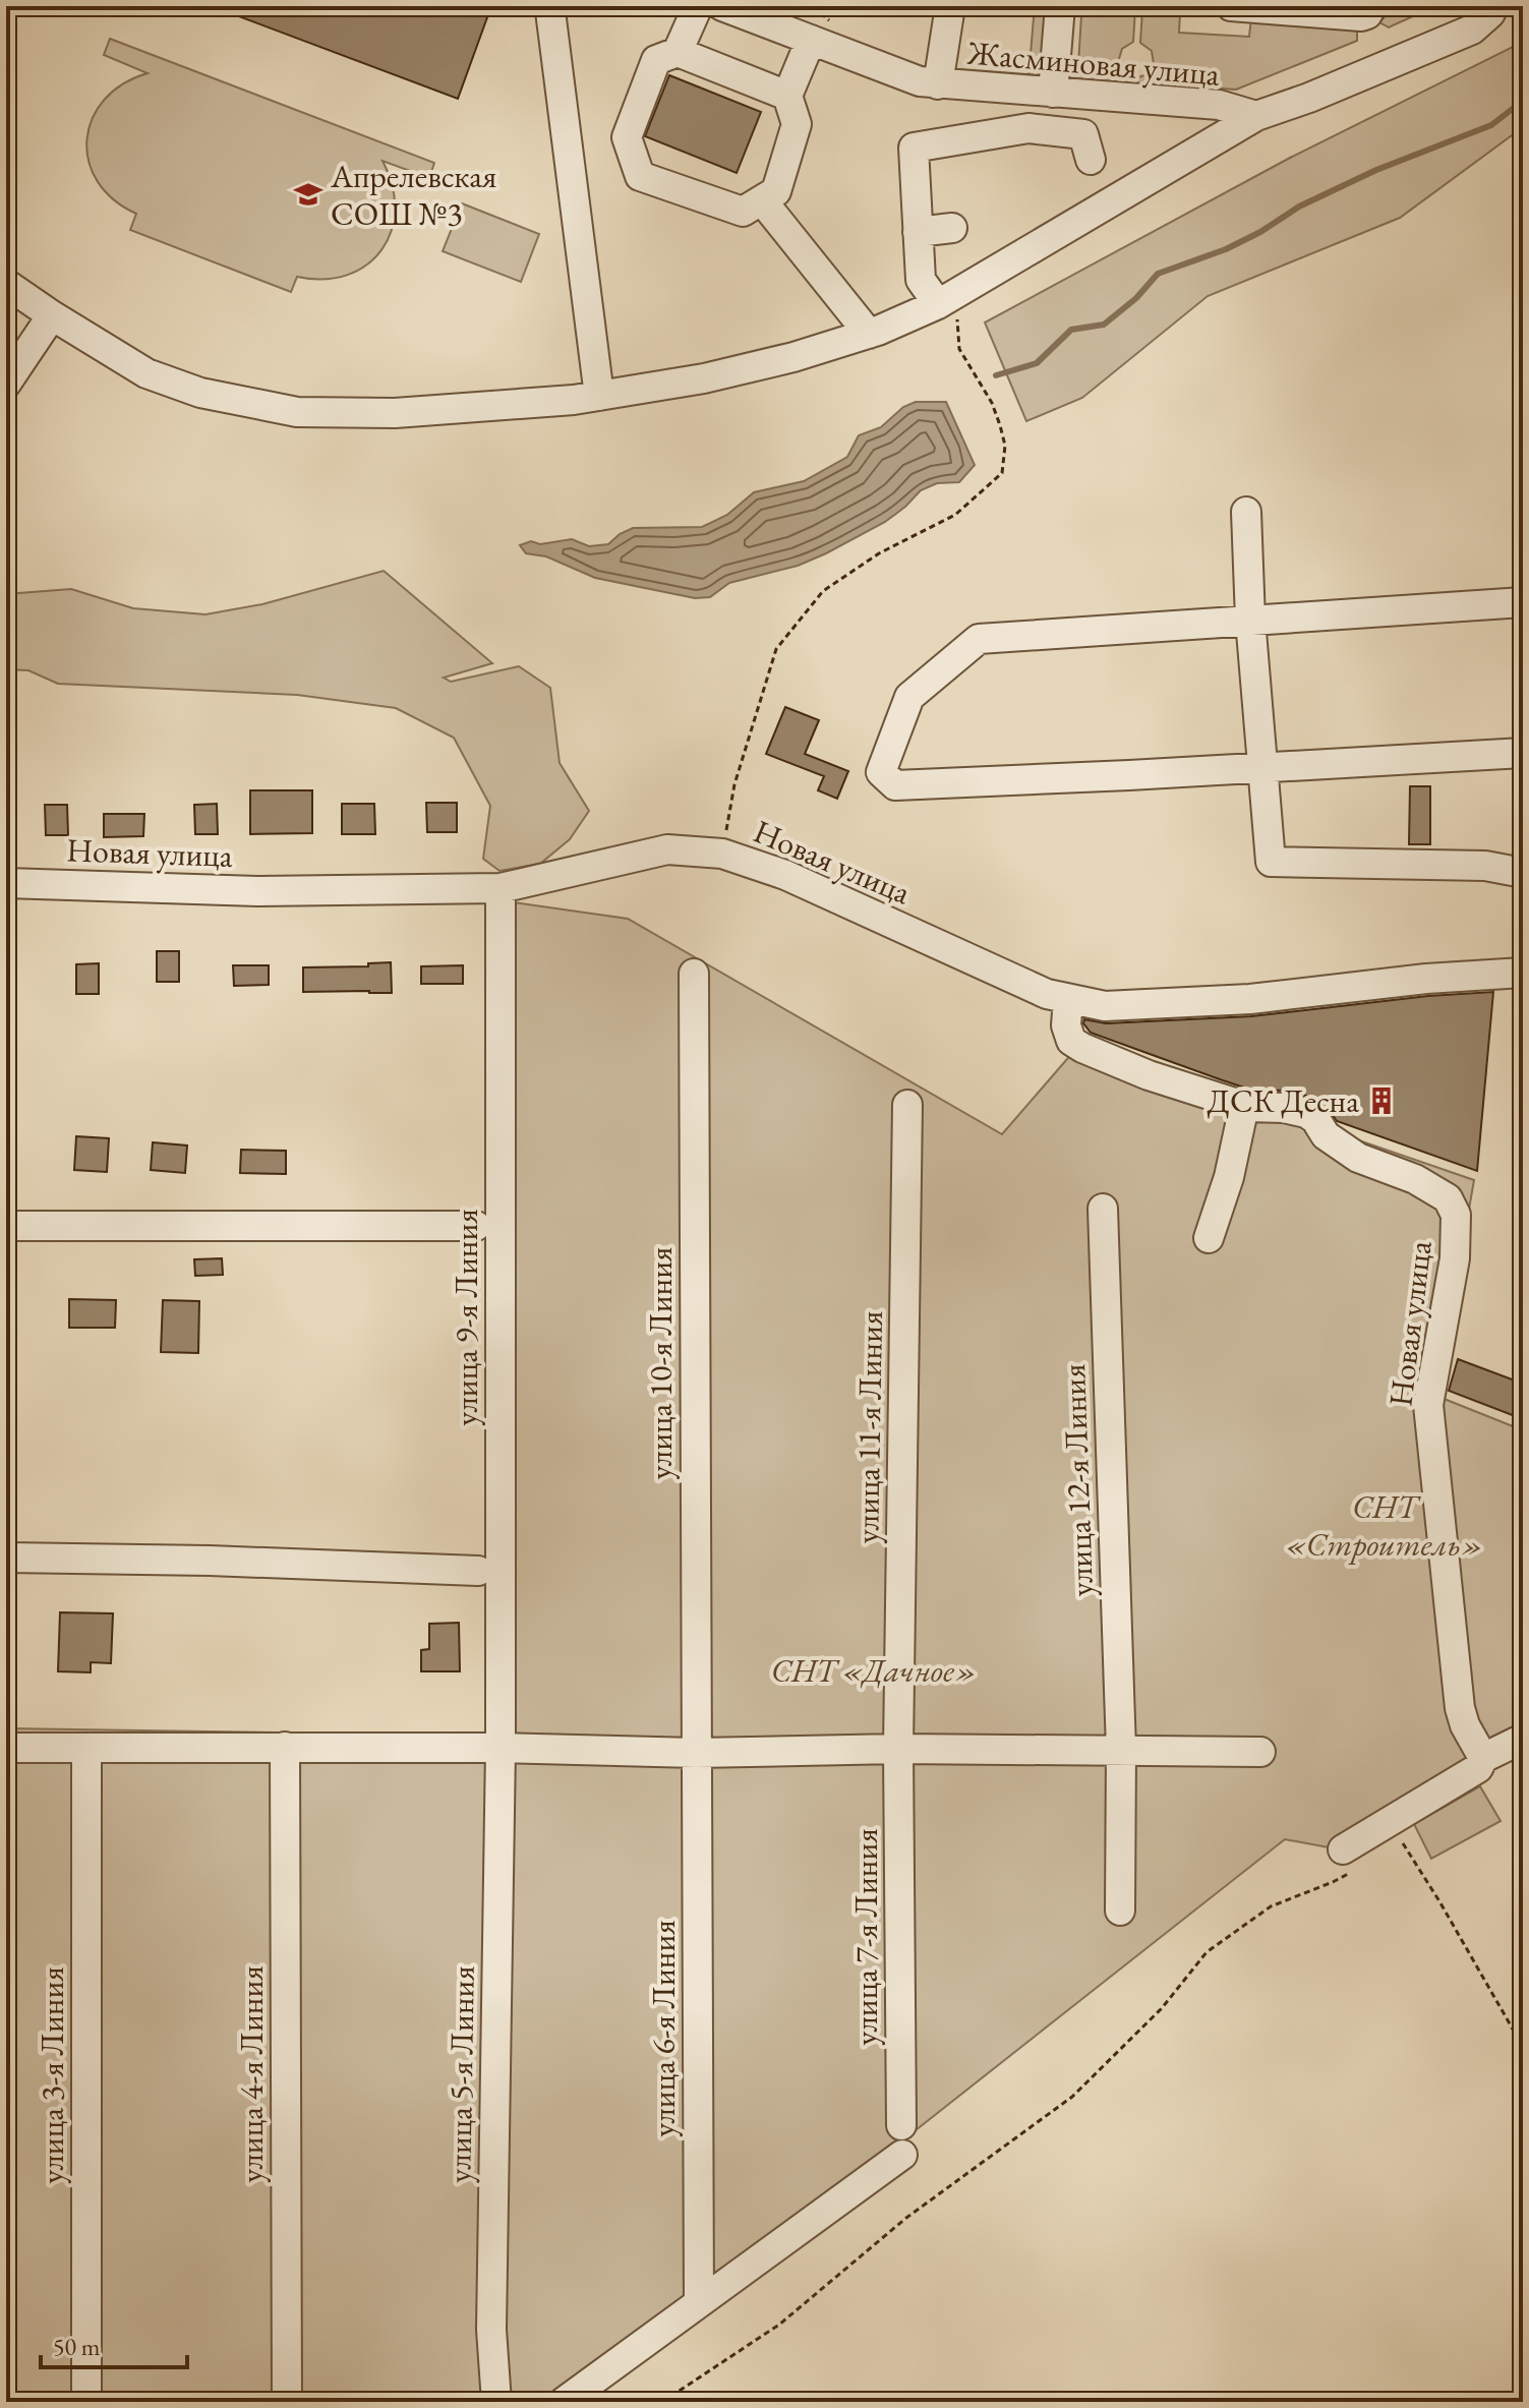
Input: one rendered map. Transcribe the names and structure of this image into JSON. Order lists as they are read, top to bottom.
{
  "streets": {
    "street": [
      "Жасминовая улица",
      "Новая улица",
      "улица 9-я Линия",
      "улица 10-я Линия",
      "улица 11-я Линия",
      "улица 12-я Линия",
      "улица 7-я Линия",
      "улица 6-я Линия",
      "улица 4-я Линия",
      "улица 5-я Линия",
      "улица 3-я Линия"
    ]
  },
  "crossings": [
    ["Новая улица", "улица 9-я Линия"],
    ["улица 9-я Линия", "улица 5-я Линия"],
    ["улица 10-я Линия", "улица 6-я Линия"],
    ["улица 11-я Линия", "улица 7-я Линия"]
  ],
  "parks": ["СНТ «Строитель»", "СНТ «Дачное»"],
  "places": {
    "school or university": ["Апрелевская СОШ №3"],
    "building": ["ДСК Десна"]
  },
  "scale_bar": "50 m"
}
